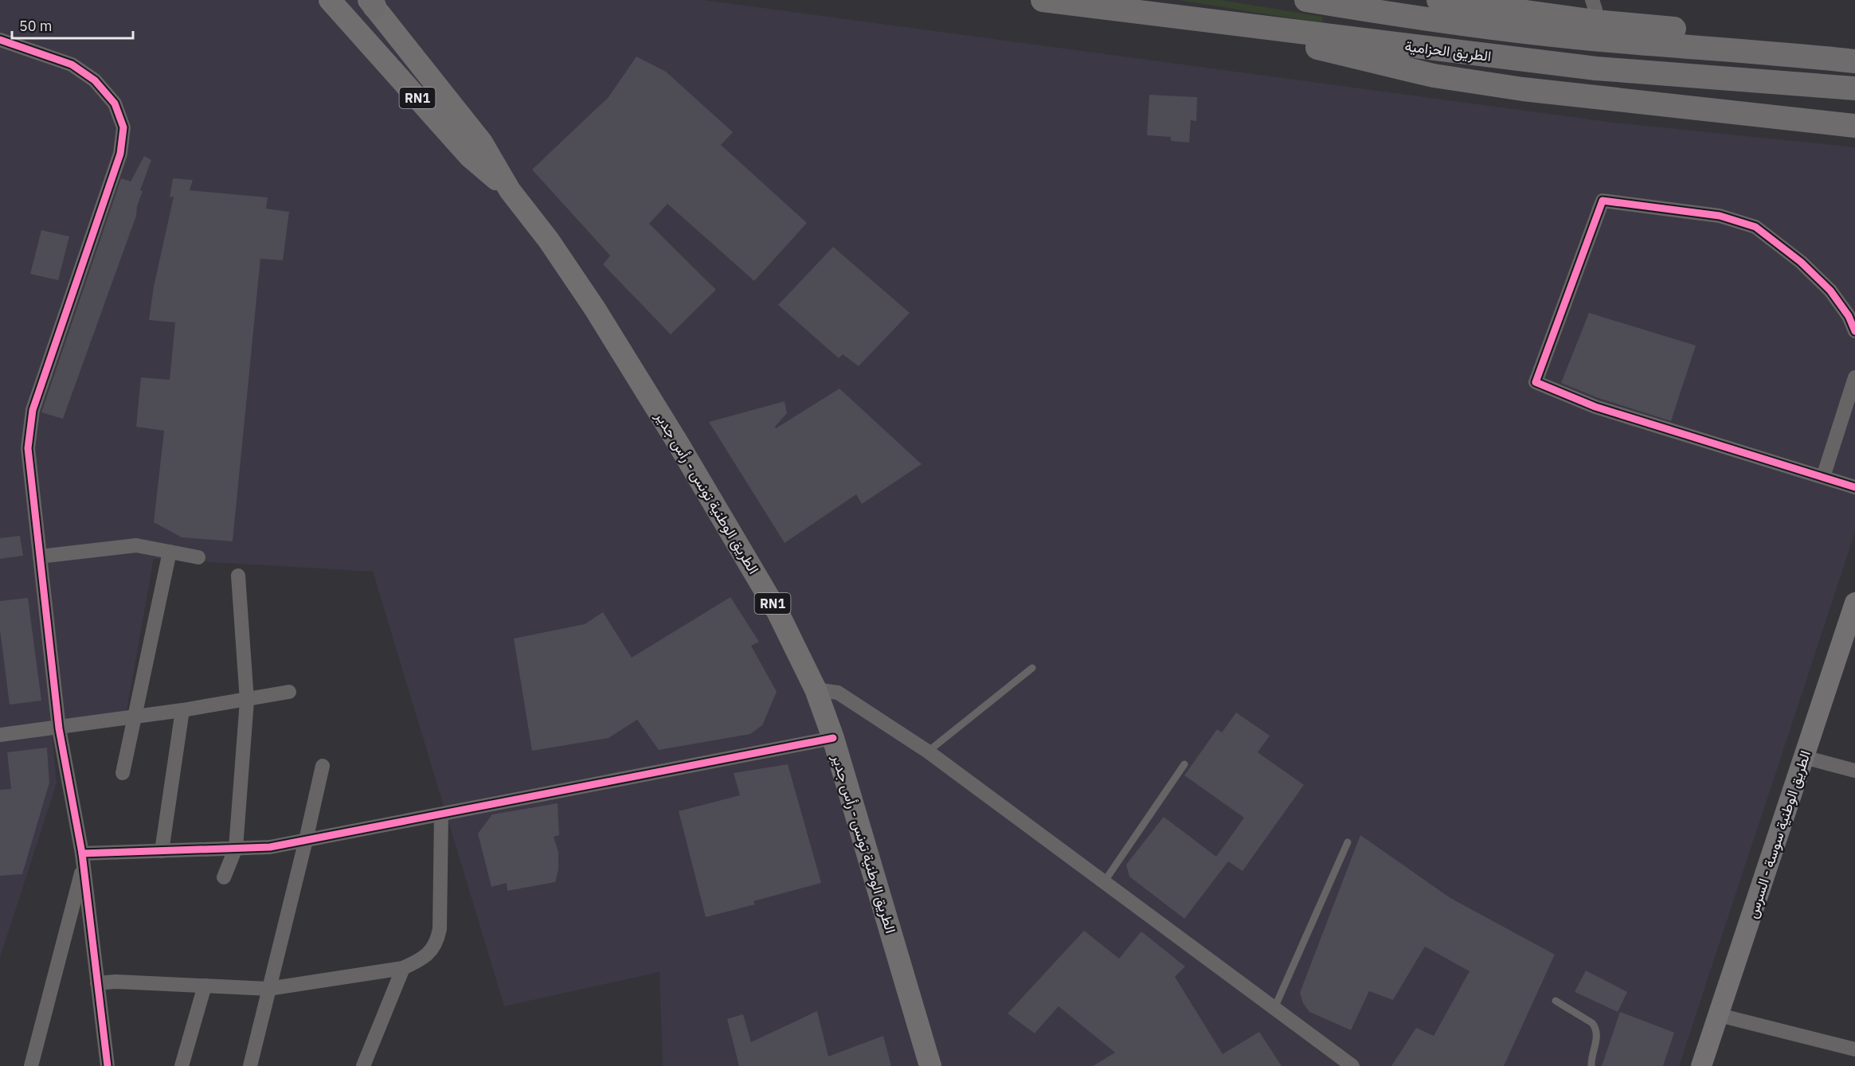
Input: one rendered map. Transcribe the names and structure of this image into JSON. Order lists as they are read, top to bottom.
{
  "streets": {
    "highway": ["الطريق الحزامية"],
    "main road": ["RN1", "الطريق الوطنية تونس - رأس جدير", "الطريق الوطنية سوسة - السرس"]
  },
  "scale_bar": "50 m"
}
